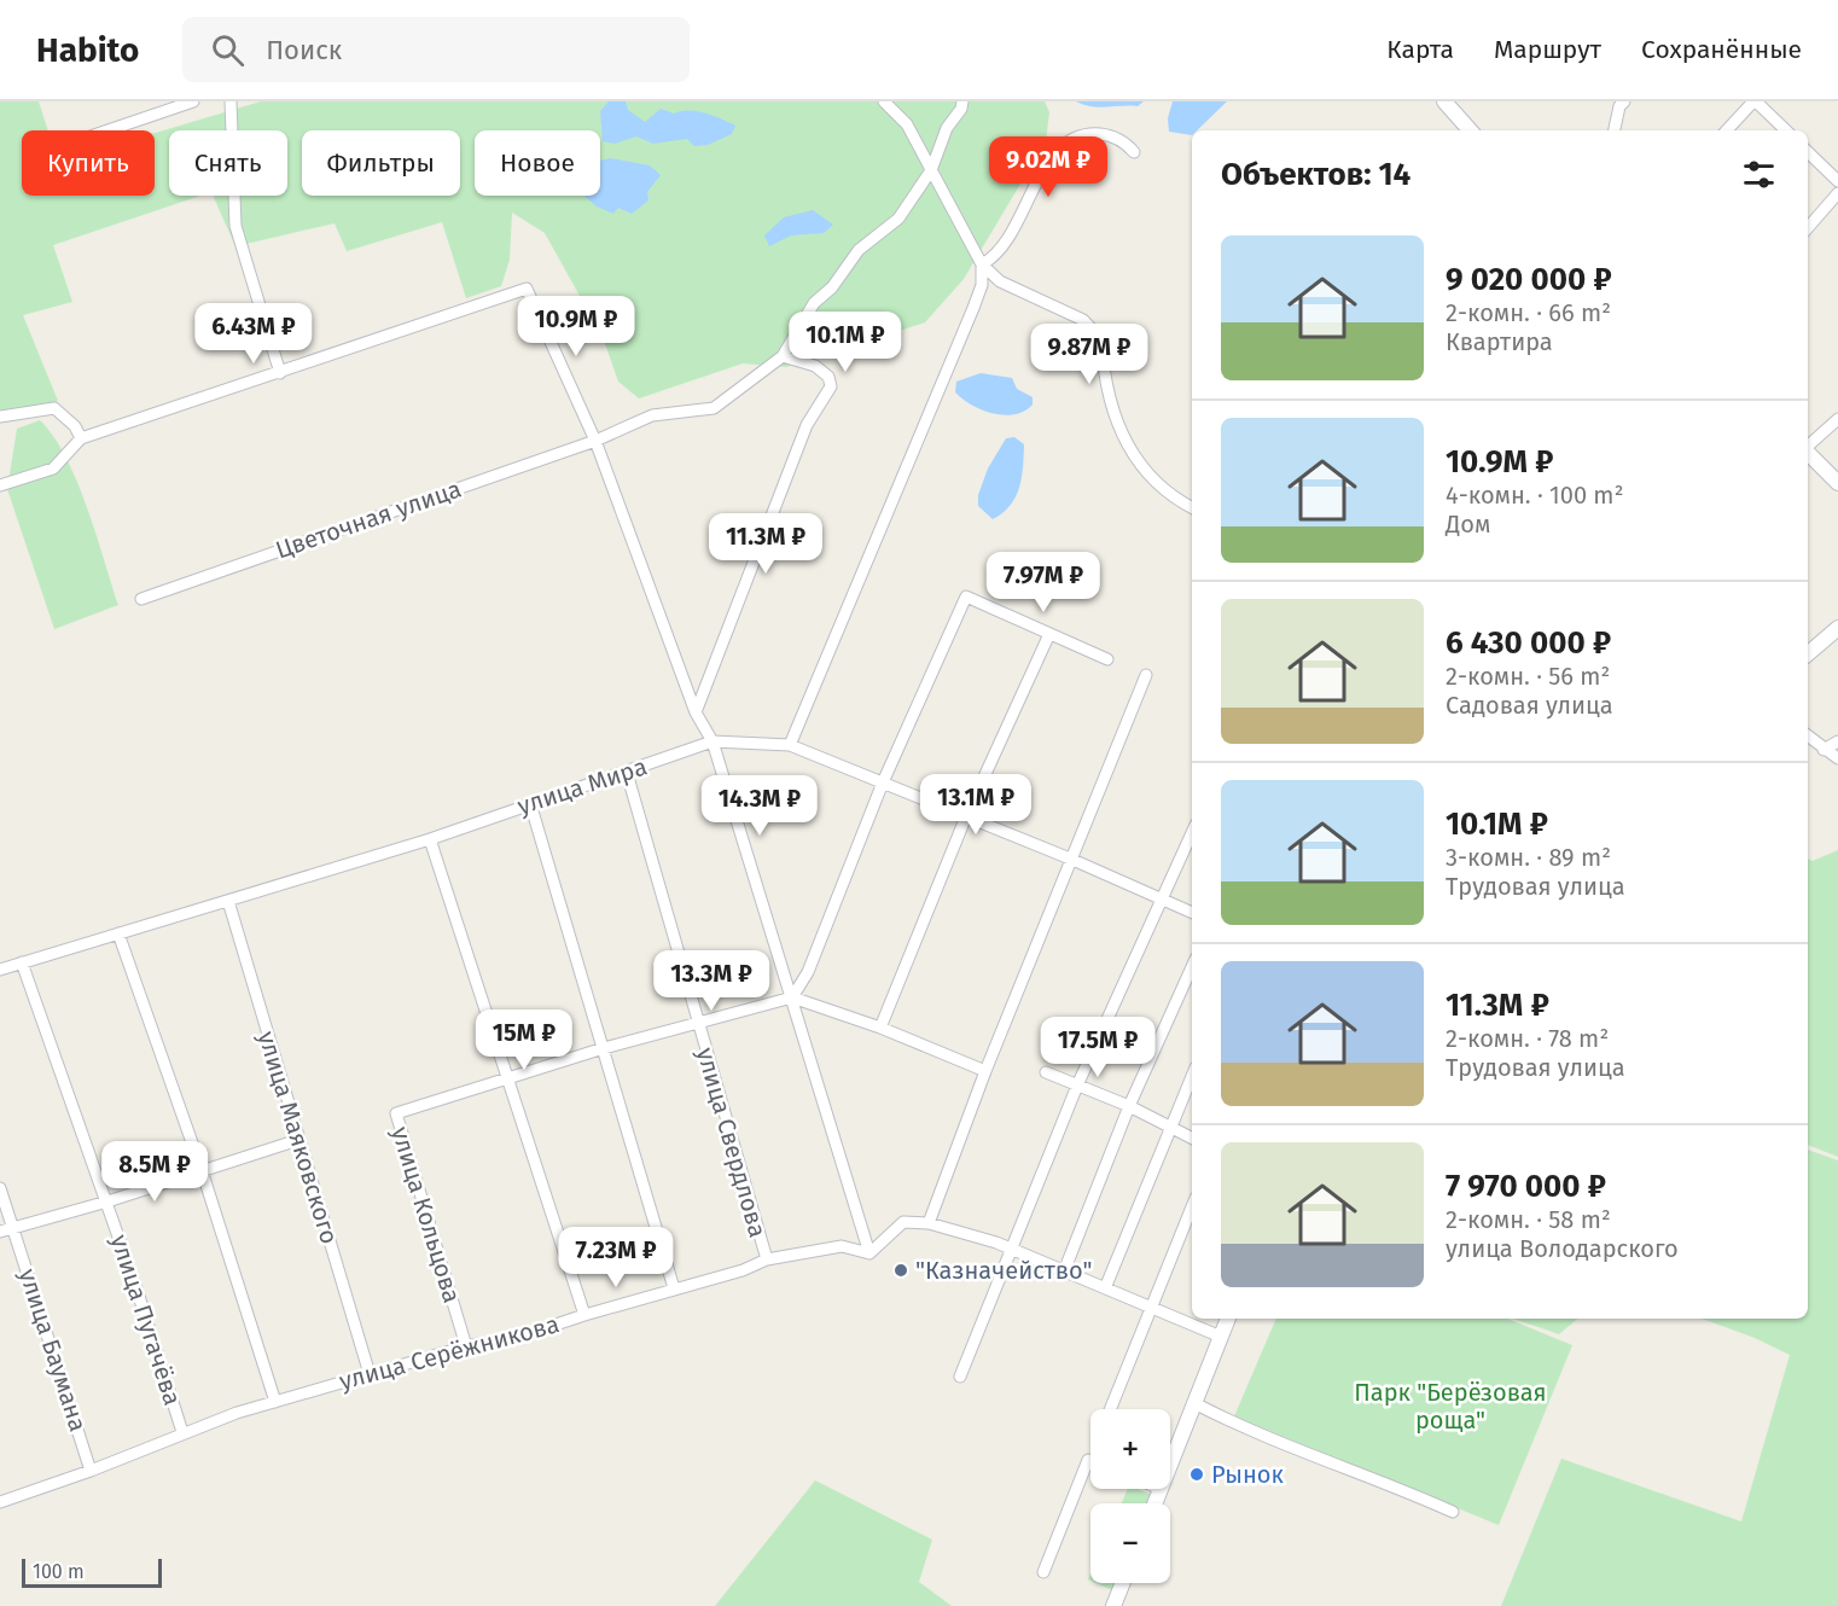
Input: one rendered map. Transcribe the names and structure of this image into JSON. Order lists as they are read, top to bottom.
{
  "streets": {
    "street": [
      "Цветочная улица",
      "улица Мира",
      "улица Маяковского",
      "улица Свердлова",
      "улица Кольцова",
      "улица Пугачёва",
      "улица Баумана",
      "улица Серёжникова"
    ]
  },
  "crossings": [
    ["улица Мира", "улица Маяковского"],
    ["улица Мира", "улица Свердлова"],
    ["улица Мира", "улица Пугачёва"],
    ["улица Маяковского", "улица Серёжникова"],
    ["улица Свердлова", "улица Серёжникова"],
    ["улица Кольцова", "улица Серёжникова"],
    ["улица Пугачёва", "улица Серёжникова"],
    ["улица Баумана", "улица Серёжникова"]
  ],
  "parks": ["Парк \"Берёзовая роща\""],
  "places": ["\"Казначейство\"", "Рынок"],
  "scale_bar": "100 m",
  "page": {
    "header": "Habito",
    "search": "Поиск",
    "nav": ["Карта", "Маршрут", "Сохранённые"],
    "chip": [
      "Купить",
      "Снять",
      "Фильтры",
      "Новое"
    ],
    "heading": "Объектов: 14",
    "price": [
      "9.02M ₽",
      "10.9M ₽",
      "6.43M ₽",
      "10.1M ₽",
      "9.87M ₽",
      "11.3M ₽",
      "7.97M ₽",
      "13.1M ₽",
      "14.3M ₽",
      "13.3M ₽",
      "15M ₽",
      "17.5M ₽",
      "8.5M ₽",
      "7.23M ₽"
    ],
    "list": [
      {
        "name": "9 020 000 ₽",
        "note": "2-комн. · 66 m² · Квартира"
      },
      {
        "name": "10.9M ₽",
        "note": "4-комн. · 100 m² · Дом"
      },
      {
        "name": "6 430 000 ₽",
        "note": "2-комн. · 56 m² · Садовая улица"
      },
      {
        "name": "10.1M ₽",
        "note": "3-комн. · 89 m² · Трудовая улица"
      },
      {
        "name": "11.3M ₽",
        "note": "2-комн. · 78 m² · Трудовая улица"
      },
      {
        "name": "7 970 000 ₽",
        "note": "2-комн. · 58 m² · улица Володарского"
      }
    ],
    "map_buttons": ["+", "−"],
    "scale": "100 m"
  }
}
